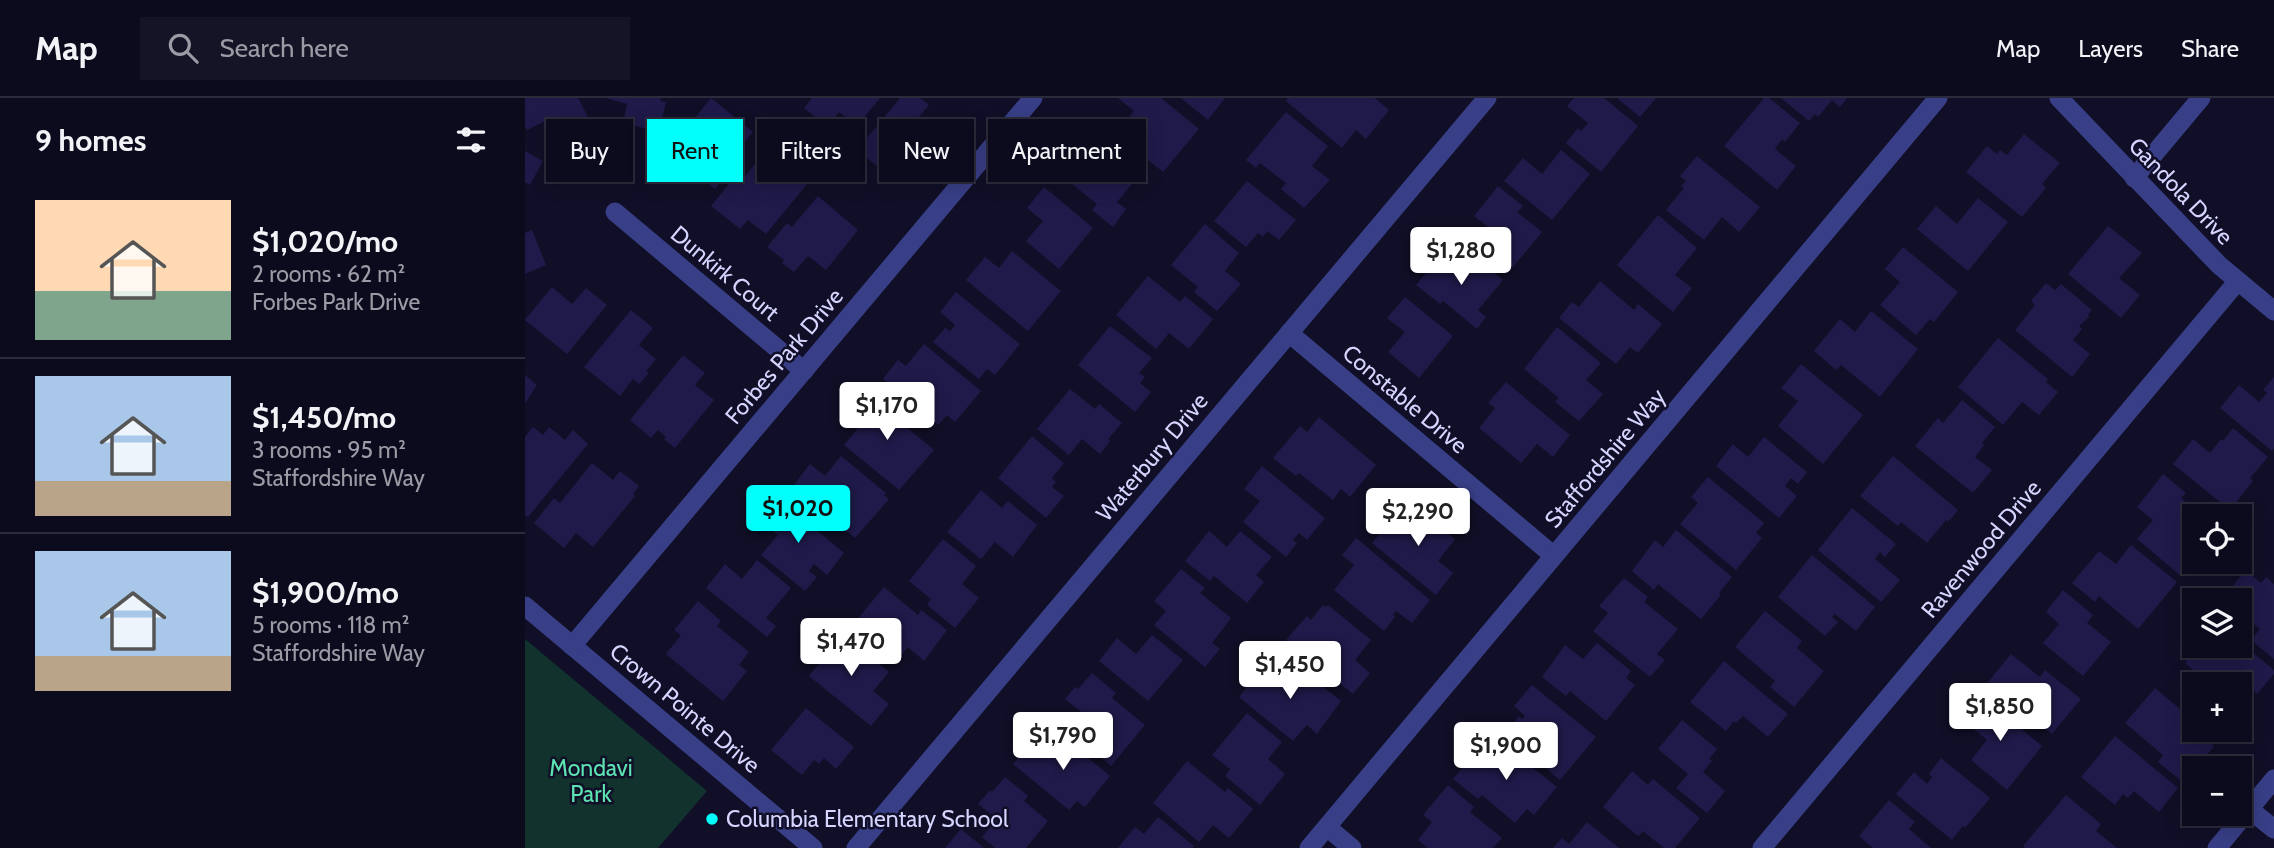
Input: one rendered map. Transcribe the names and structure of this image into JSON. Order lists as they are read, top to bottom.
{
  "streets": {
    "street": [
      "Gandola Drive",
      "Dunkirk Court",
      "Forbes Park Drive",
      "Constable Drive",
      "Waterbury Drive",
      "Staffordshire Way",
      "Ravenwood Drive",
      "Crown Pointe Drive"
    ]
  },
  "crossings": [
    ["Gandola Drive", "Ravenwood Drive"],
    ["Dunkirk Court", "Forbes Park Drive"],
    ["Forbes Park Drive", "Crown Pointe Drive"],
    ["Constable Drive", "Waterbury Drive"],
    ["Constable Drive", "Staffordshire Way"]
  ],
  "parks": ["Mondavi Park"],
  "places": ["Columbia Elementary School"],
  "page": {
    "header": "Map",
    "search": "Search here",
    "nav": ["Map", "Layers", "Share"],
    "heading": "9 homes",
    "chip": [
      "Buy",
      "Rent",
      "Filters",
      "New",
      "Apartment"
    ],
    "list": [
      {
        "name": "$1,020/mo",
        "note": "2 rooms · 62 m² · Forbes Park Drive"
      },
      {
        "name": "$1,450/mo",
        "note": "3 rooms · 95 m² · Staffordshire Way"
      },
      {
        "name": "$1,900/mo",
        "note": "5 rooms · 118 m² · Staffordshire Way"
      }
    ],
    "price": [
      "$1,280",
      "$1,170",
      "$1,020",
      "$2,290",
      "$1,470",
      "$1,450",
      "$1,850",
      "$1,790",
      "$1,900"
    ],
    "map_buttons": ["+", "−"]
  }
}
